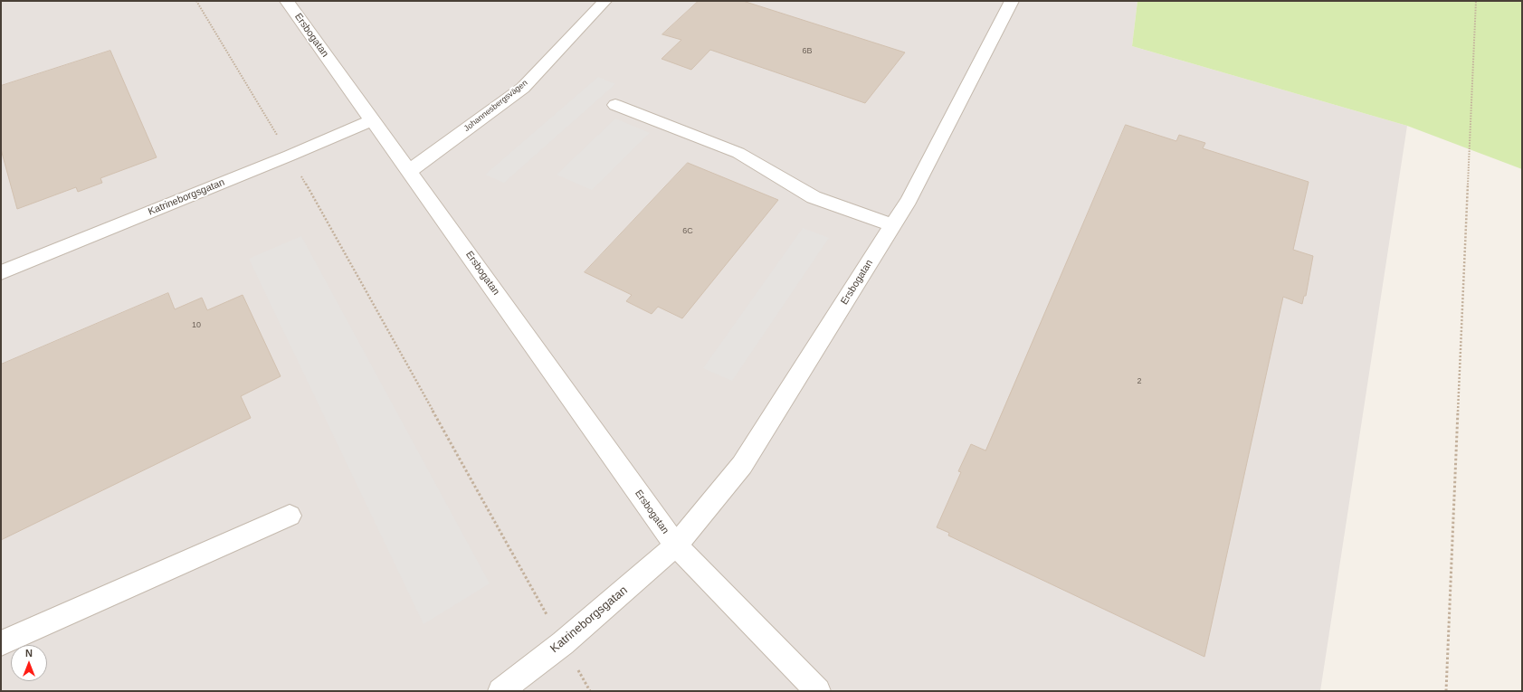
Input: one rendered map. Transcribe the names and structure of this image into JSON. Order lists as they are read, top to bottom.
{
  "streets": {
    "street": ["Ersbogatan", "Johannesbergsvägen", "Katrineborgsgatan"]
  },
  "crossings": [
    ["Ersbogatan", "Johannesbergsvägen"],
    ["Ersbogatan", "Katrineborgsgatan"]
  ],
  "house_numbers": [
    "6B",
    "6C",
    "10",
    "2"
  ],
  "north": "top"
}
